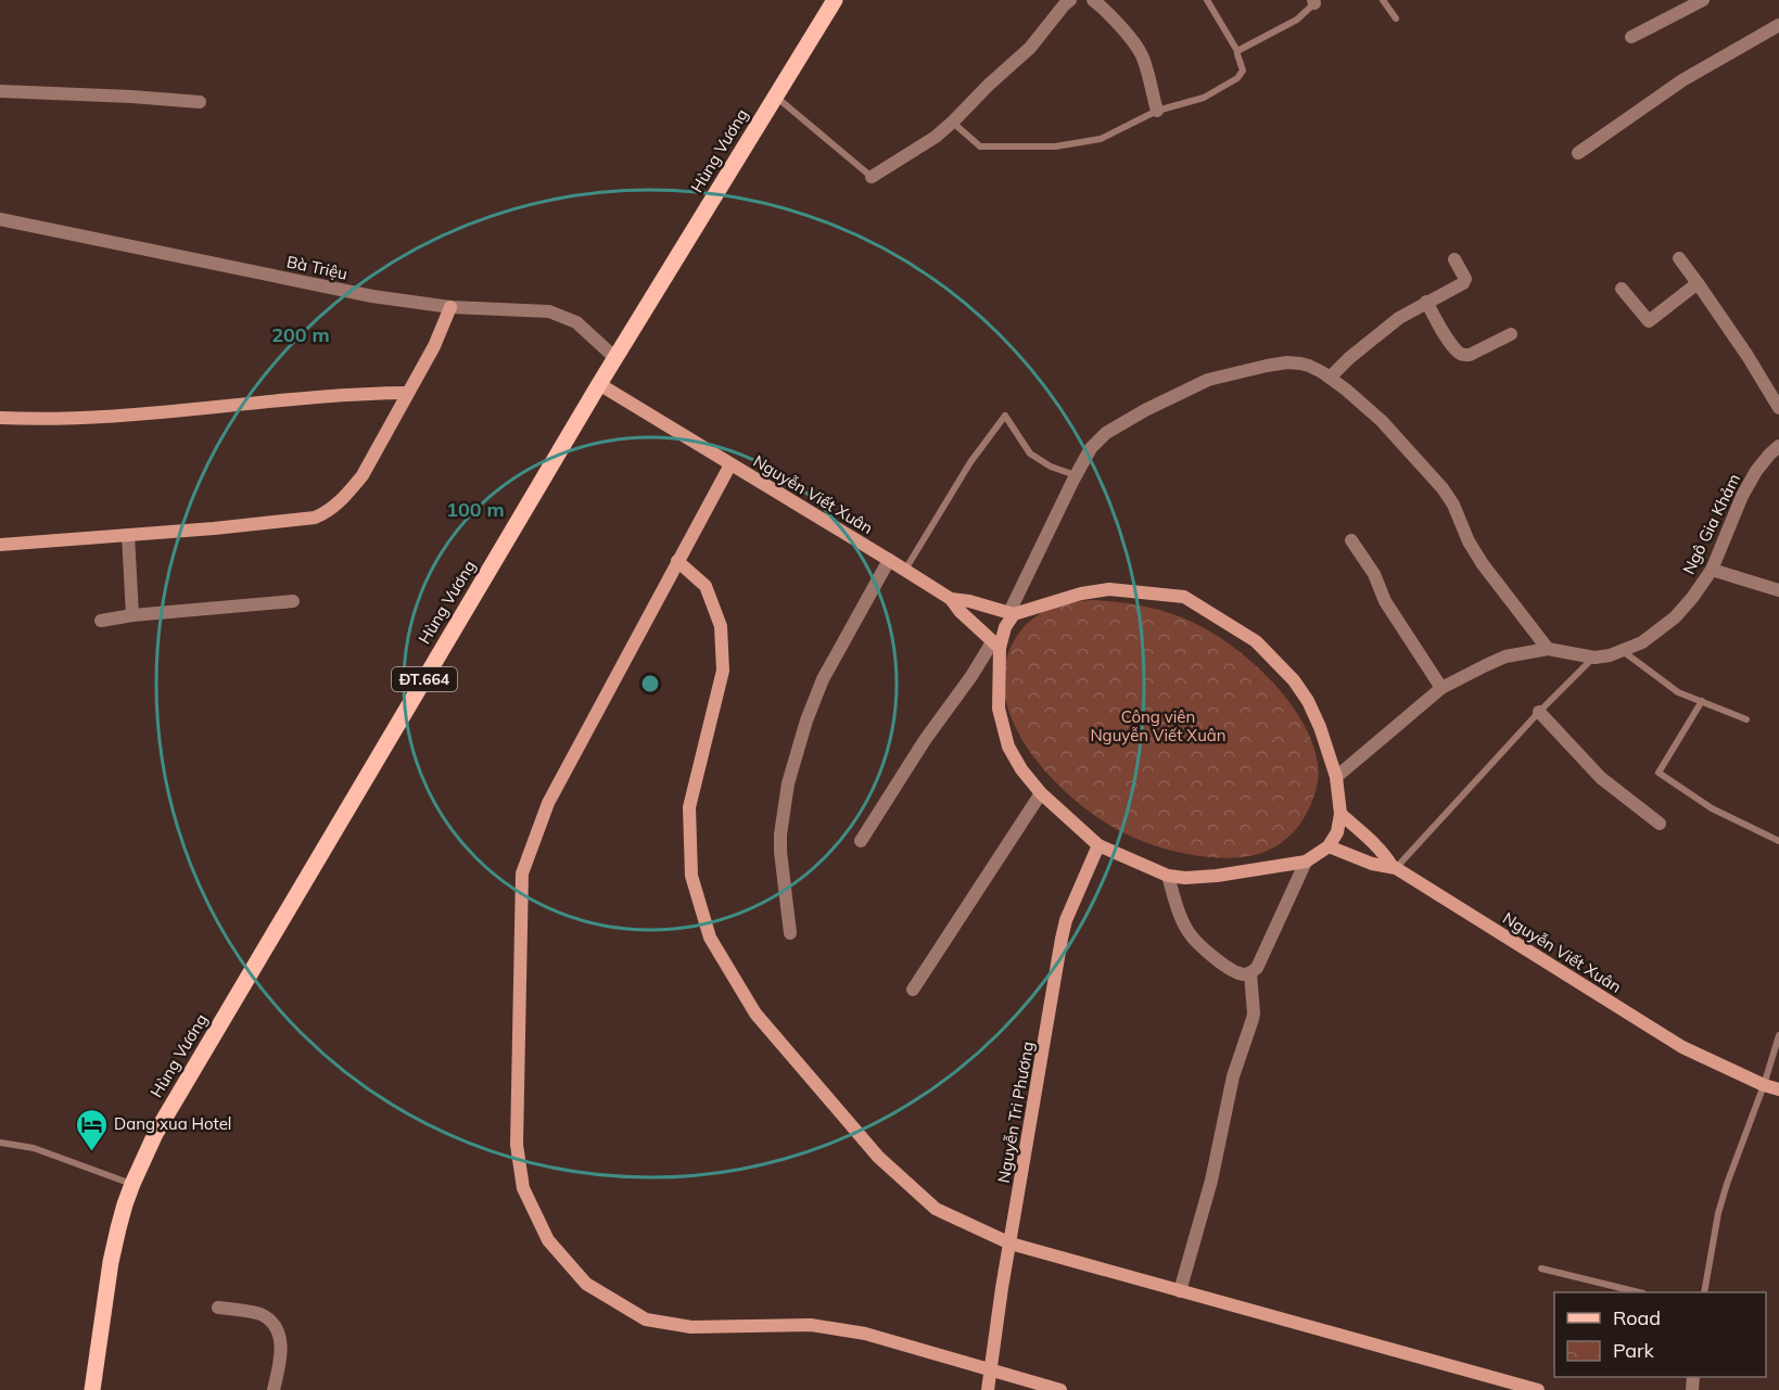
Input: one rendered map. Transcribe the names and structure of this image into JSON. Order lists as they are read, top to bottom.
{
  "streets": {
    "main road": ["Hùng Vương", "ĐT.664"],
    "street": [
      "Bà Triệu",
      "Nguyễn Viết Xuân",
      "Ngô Gia Khảm",
      "Nguyễn Tri Phương"
    ]
  },
  "crossings": [
    ["Hùng Vương", "Bà Triệu"],
    ["Hùng Vương", "Nguyễn Viết Xuân"]
  ],
  "parks": ["Công viên Nguyễn Viết Xuân"],
  "places": {
    "hotel": ["Dang xua Hotel"]
  },
  "legend": ["Road", "Park"],
  "rings": ["200 m", "100 m"]
}
